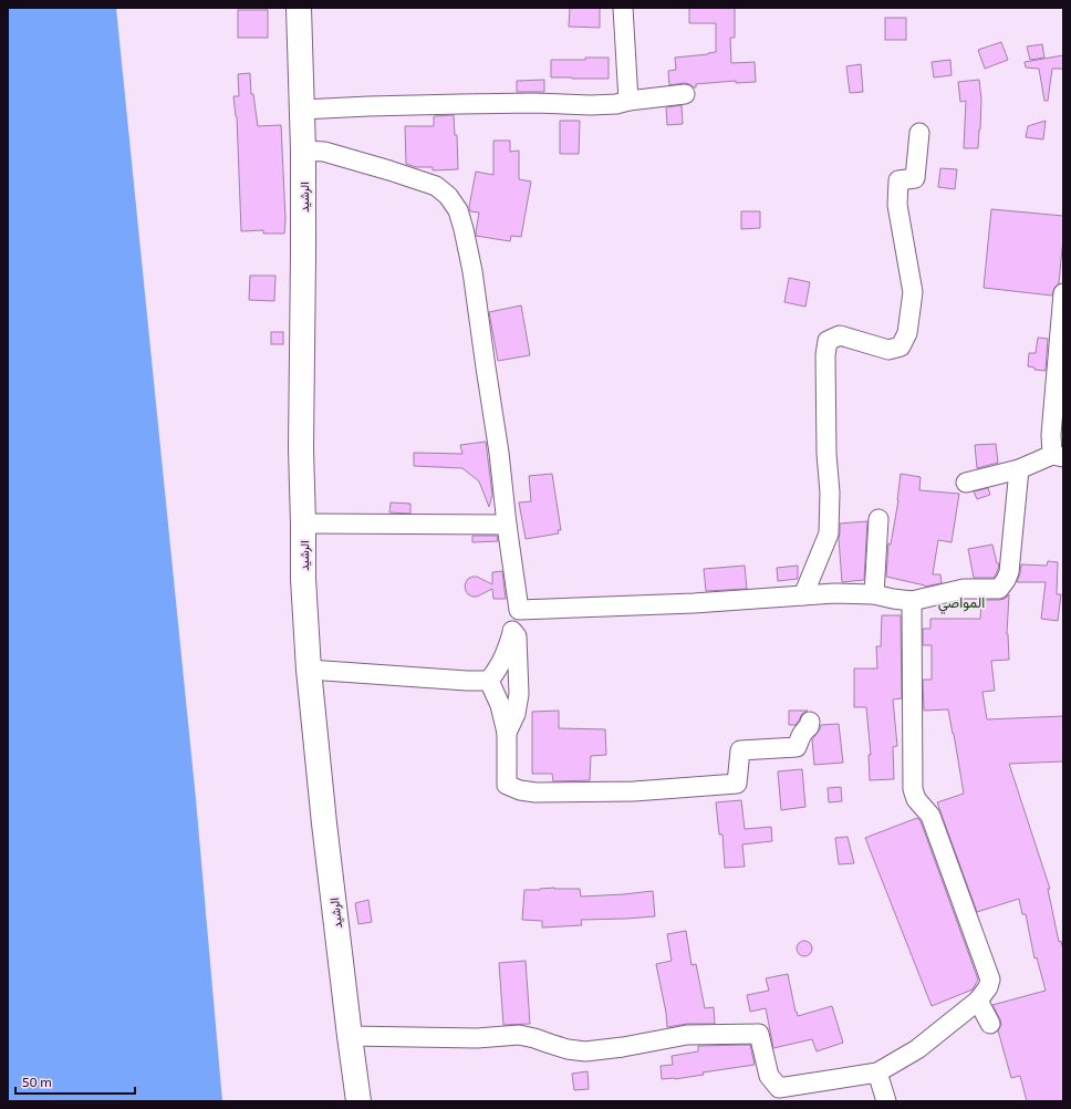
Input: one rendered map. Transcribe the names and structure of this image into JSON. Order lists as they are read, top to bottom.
{
  "streets": {
    "main road": ["الرشيد"]
  },
  "districts": ["المواصي"],
  "scale_bar": "50 m"
}
